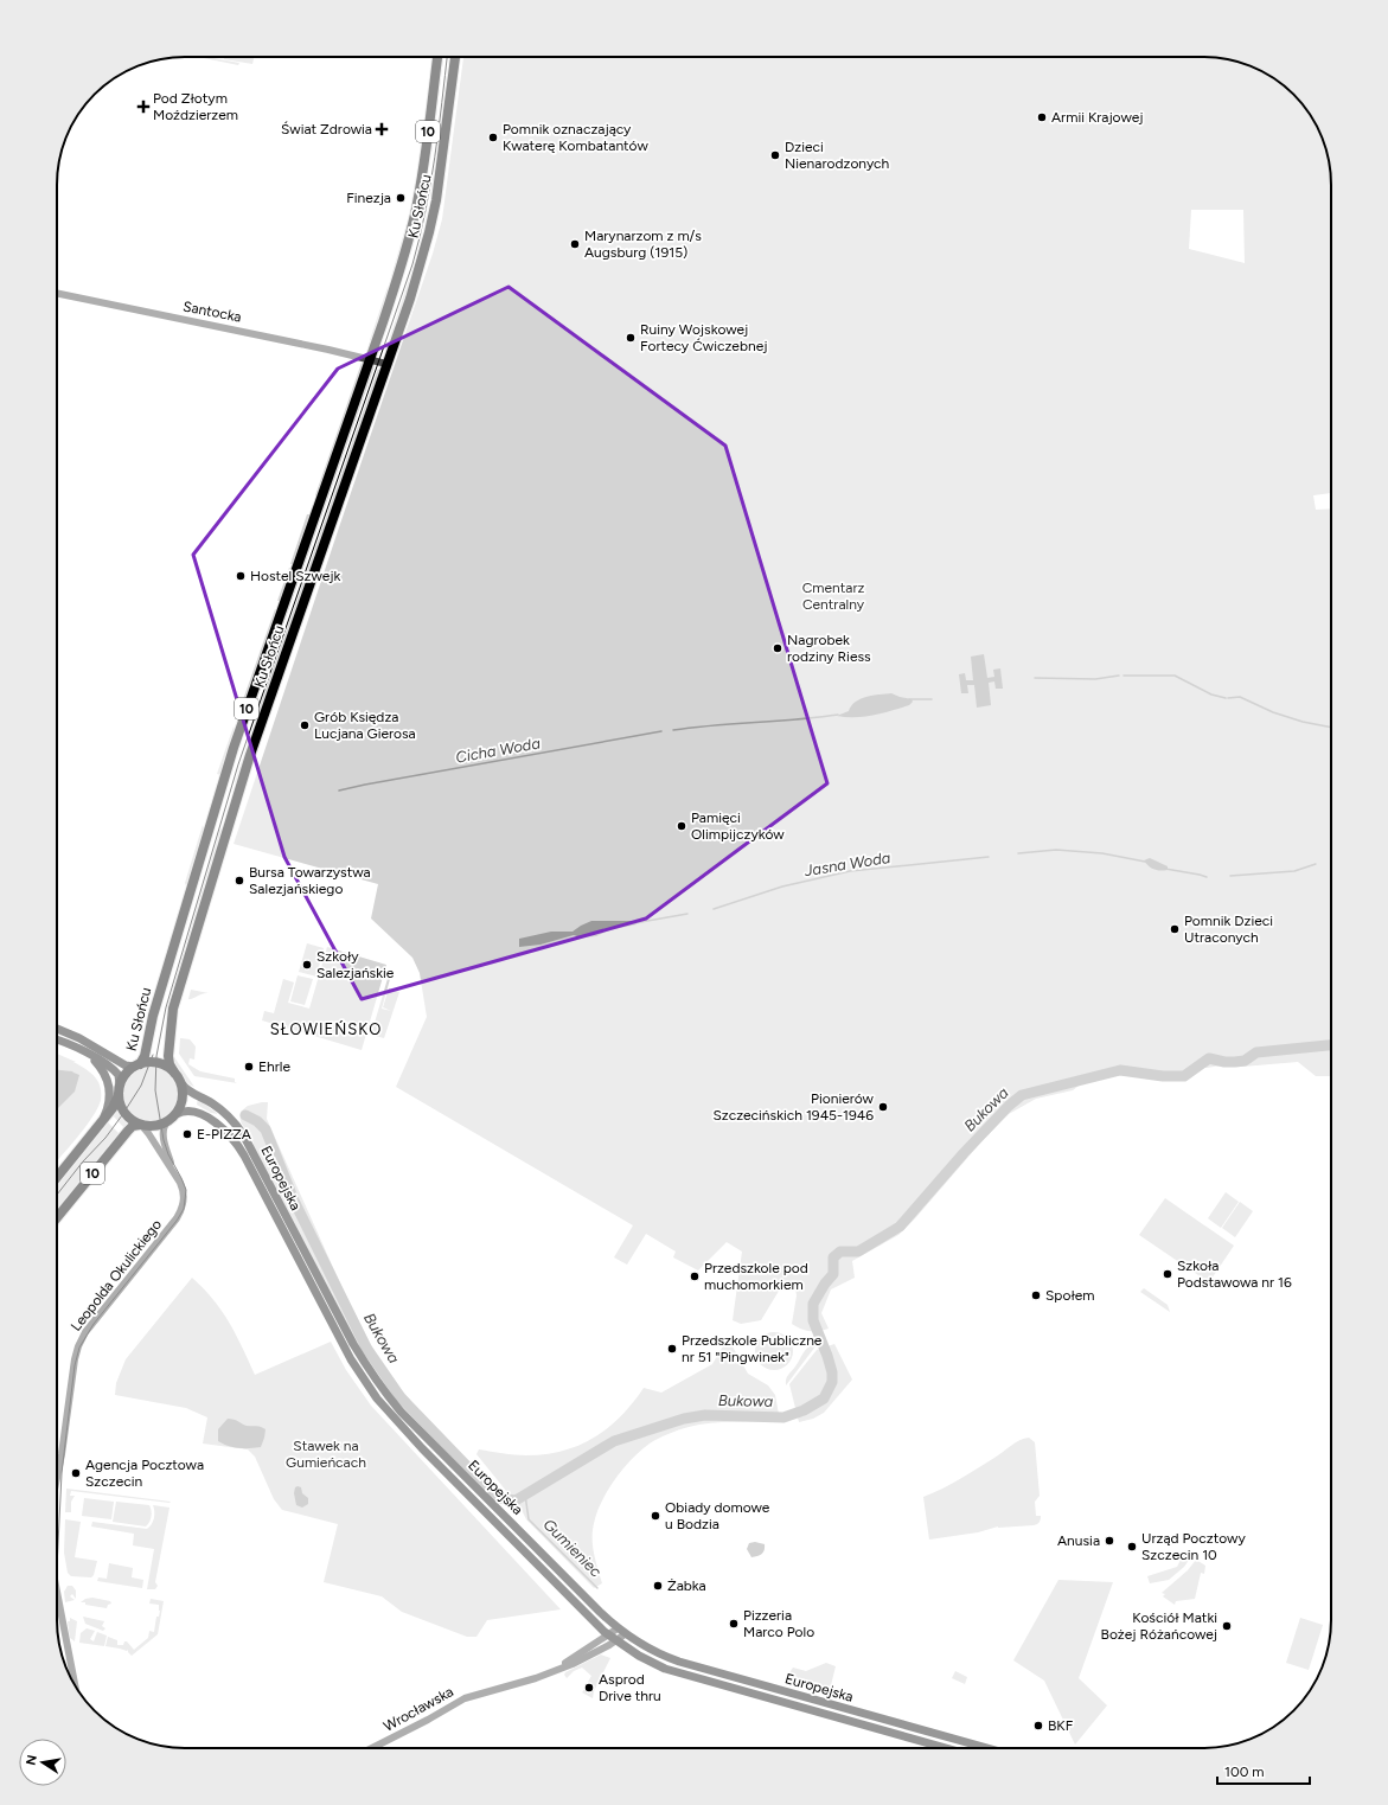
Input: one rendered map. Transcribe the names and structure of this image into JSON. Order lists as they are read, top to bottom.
{
  "streets": {
    "main road": ["10", "Ku Słońcu", "Europejska"],
    "street": ["Santocka", "Leopolda Okulickiego", "Wrocławska"]
  },
  "crossings": [
    ["10", "Ku Słońcu"],
    ["10", "Europejska"],
    ["10", "Leopolda Okulickiego"],
    ["Ku Słońcu", "Santocka"],
    ["Ku Słońcu", "Europejska"],
    ["Ku Słońcu", "Leopolda Okulickiego"],
    ["Europejska", "Leopolda Okulickiego"]
  ],
  "districts": ["SŁOWIEŃSKO"],
  "water": [
    "Cicha Woda",
    "Jasna Woda",
    "Bukowa",
    "Gumieniec"
  ],
  "parks": ["Cmentarz Centralny", "Stawek na Gumieńcach"],
  "places": {
    "health": ["Pod Złotym Moździerzem", "Świat Zdrowia"],
    "other": [
      "Armii Krajowej",
      "Pomnik oznaczający Kwaterę Kombatantów",
      "Dzieci Nienarodzonych",
      "Finezja",
      "Marynarzom z m/s Augsburg (1915)",
      "Ruiny Wojskowej Fortecy Ćwiczebnej",
      "Hostel Szwejk",
      "Nagrobek rodziny Riess",
      "Grób Księdza Lucjana Gierosa",
      "Pamięci Olimpijczyków",
      "Bursa Towarzystwa Salezjańskiego",
      "Pomnik Dzieci Utraconych",
      "Szkoły Salezjańskie",
      "Ehrle",
      "Pionierów Szczecińskich 1945-1946",
      "E-PIZZA",
      "Szkoła Podstawowa nr 16",
      "Przedszkole pod muchomorkiem",
      "Społem",
      "Przedszkole Publiczne nr 51 \"Pingwinek\"",
      "Agencja Pocztowa Szczecin",
      "Obiady domowe u Bodzia",
      "Anusia",
      "Urząd Pocztowy Szczecin 10",
      "Żabka",
      "Pizzeria Marco Polo",
      "Kościół Matki Bożej Różańcowej",
      "Asprod Drive thru",
      "BKF"
    ]
  },
  "scale_bar": "100 m",
  "north": "left"
}
